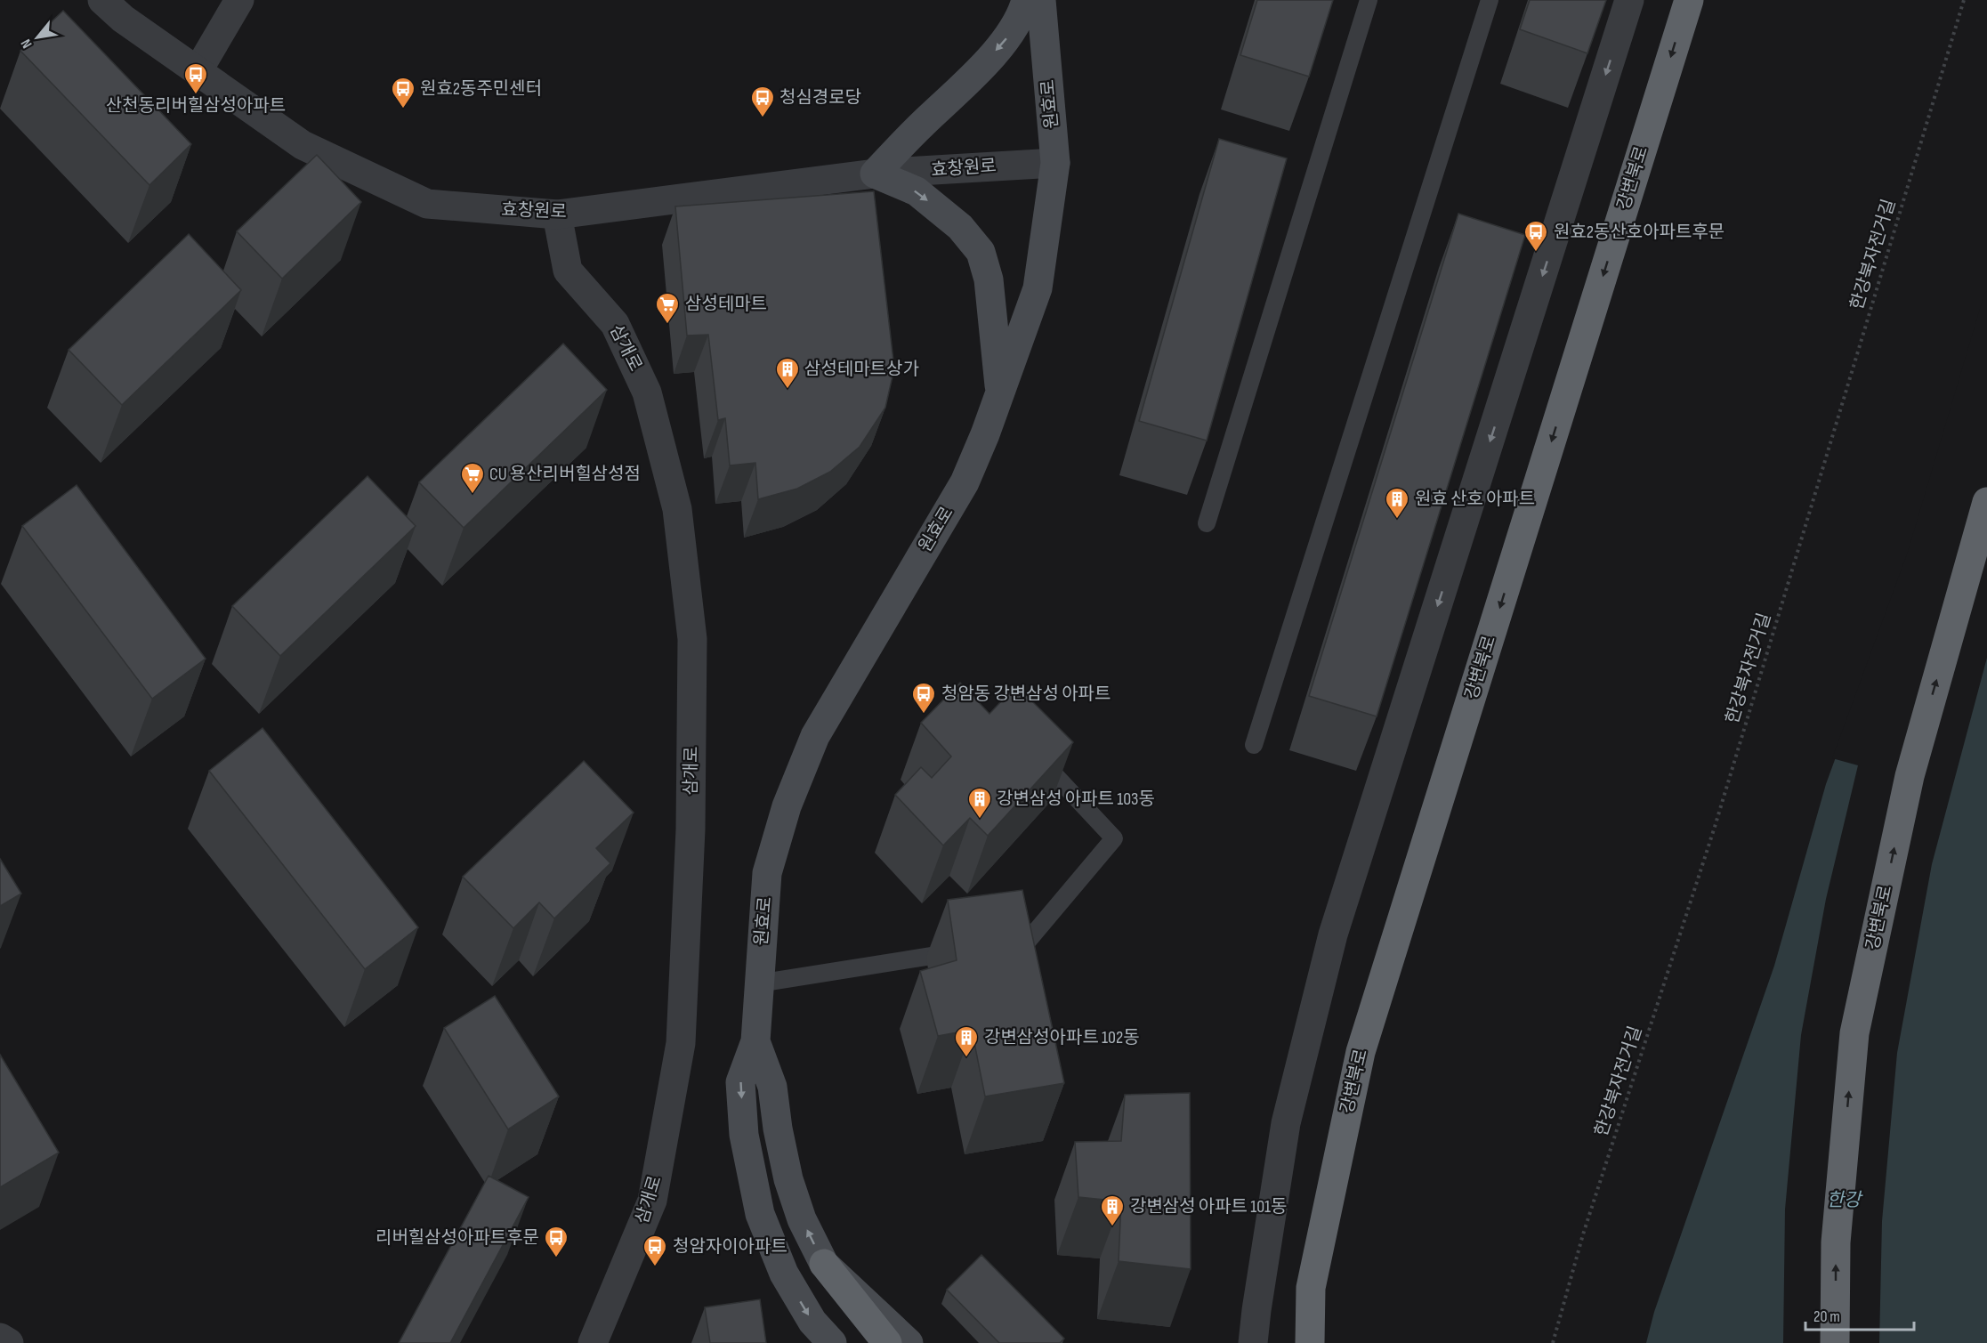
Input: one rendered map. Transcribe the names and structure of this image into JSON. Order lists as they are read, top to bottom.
{
  "streets": {
    "highway": ["강변북로"],
    "main road": ["원효로"],
    "street": ["효창원로", "삼개로"],
    "path": ["한강북자전거길"]
  },
  "crossings": [
    ["원효로", "효창원로"],
    ["효창원로", "삼개로"]
  ],
  "water": ["한강"],
  "places": {
    "bus stop": [
      "산천동리버힐삼성아파트",
      "원효2동주민센터",
      "청심경로당",
      "원효2동산호아파트후문",
      "청암동 강변삼성 아파트",
      "리버힐삼성아파트후문",
      "청암자이아파트"
    ],
    "supermarket": ["삼성테마트", "CU 용산리버힐삼성점"],
    "building": [
      "삼성테마트상가",
      "원효 산호 아파트",
      "강변삼성 아파트 103동",
      "강변삼성아파트 102동",
      "강변삼성 아파트 101동"
    ]
  },
  "scale_bar": "20 m",
  "north": "bottom left"
}
